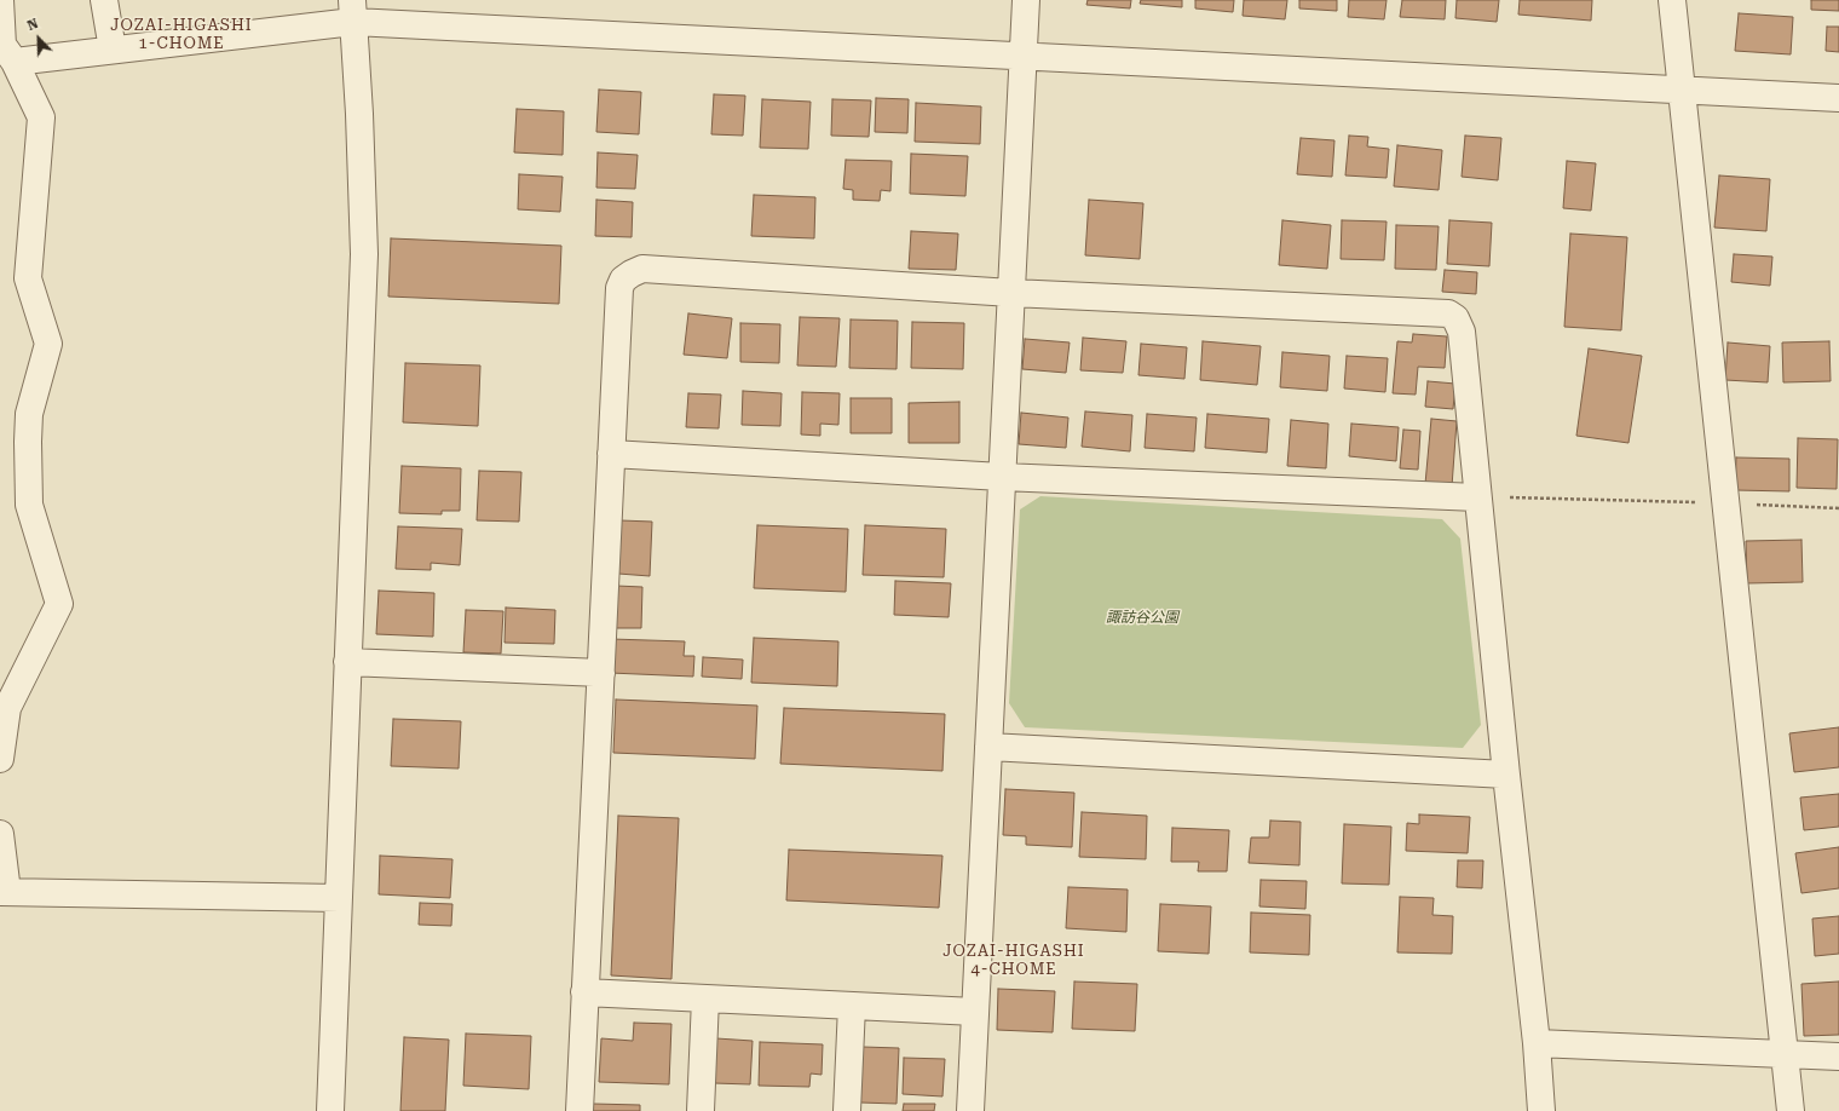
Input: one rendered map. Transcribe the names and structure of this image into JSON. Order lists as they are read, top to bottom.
{
  "districts": ["JOZAI-HIGASHI 1-CHOME", "JOZAI-HIGASHI 4-CHOME"],
  "parks": ["諏訪谷公園"],
  "north": "top left"
}
